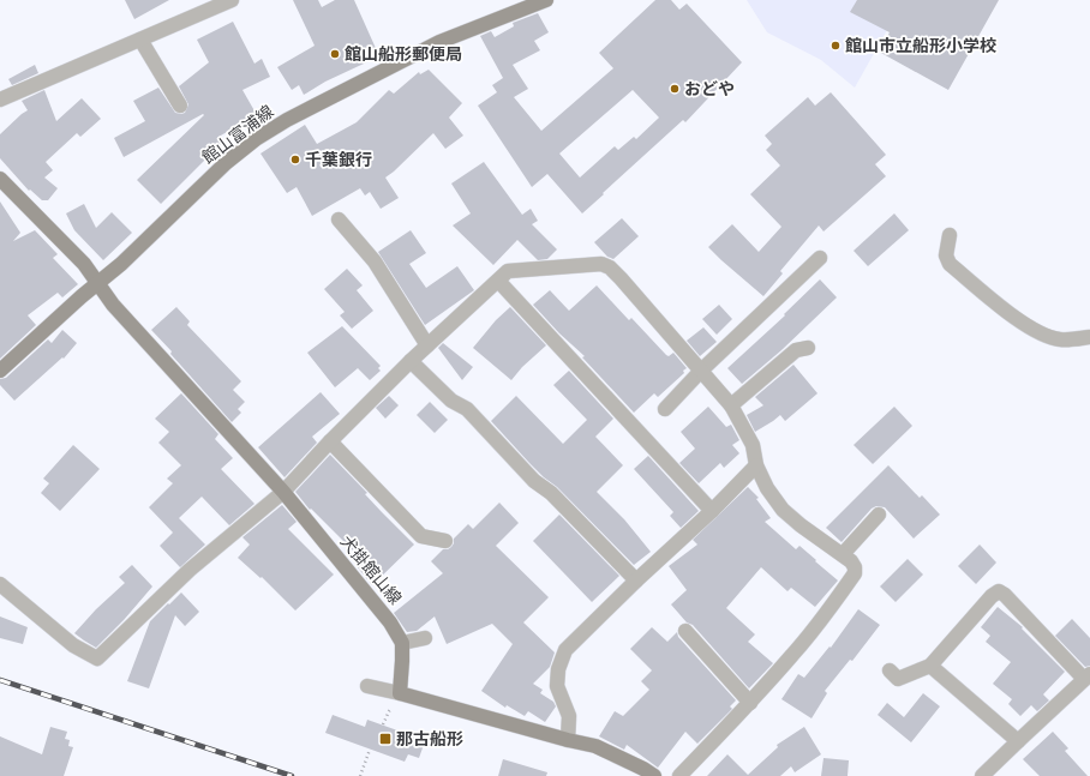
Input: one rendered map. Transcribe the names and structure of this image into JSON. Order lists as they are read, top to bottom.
{
  "streets": {
    "main road": ["館山富浦線", "犬掛館山線"]
  },
  "crossings": [
    ["館山富浦線", "犬掛館山線"]
  ],
  "places": {
    "other": [
      "館山市立船形小学校",
      "館山船形郵便局",
      "おどや",
      "千葉銀行"
    ],
    "transit": ["那古船形"]
  }
}
